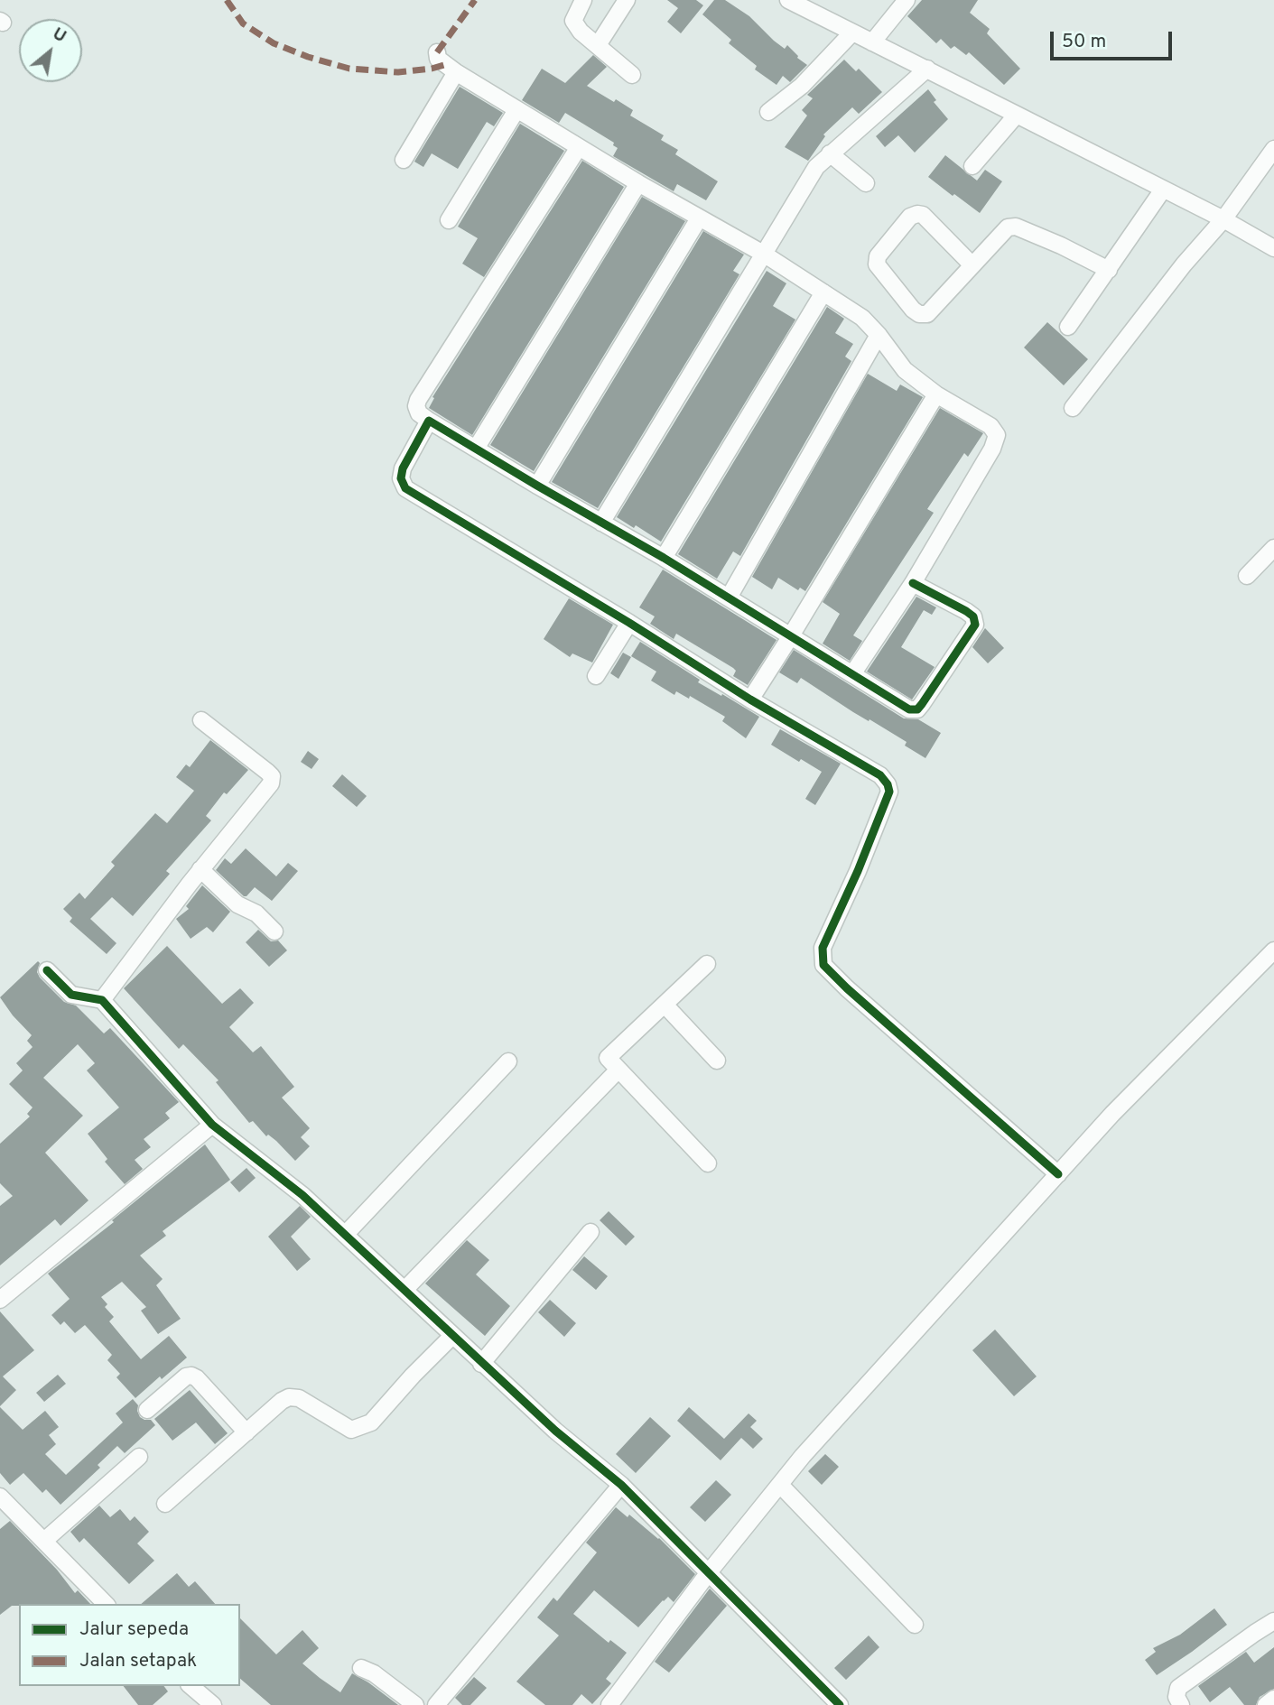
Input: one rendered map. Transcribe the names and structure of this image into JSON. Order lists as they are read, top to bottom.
{
  "legend": ["Jalur sepeda", "Jalan setapak"],
  "scale_bar": "50 m",
  "north": "top right"
}
